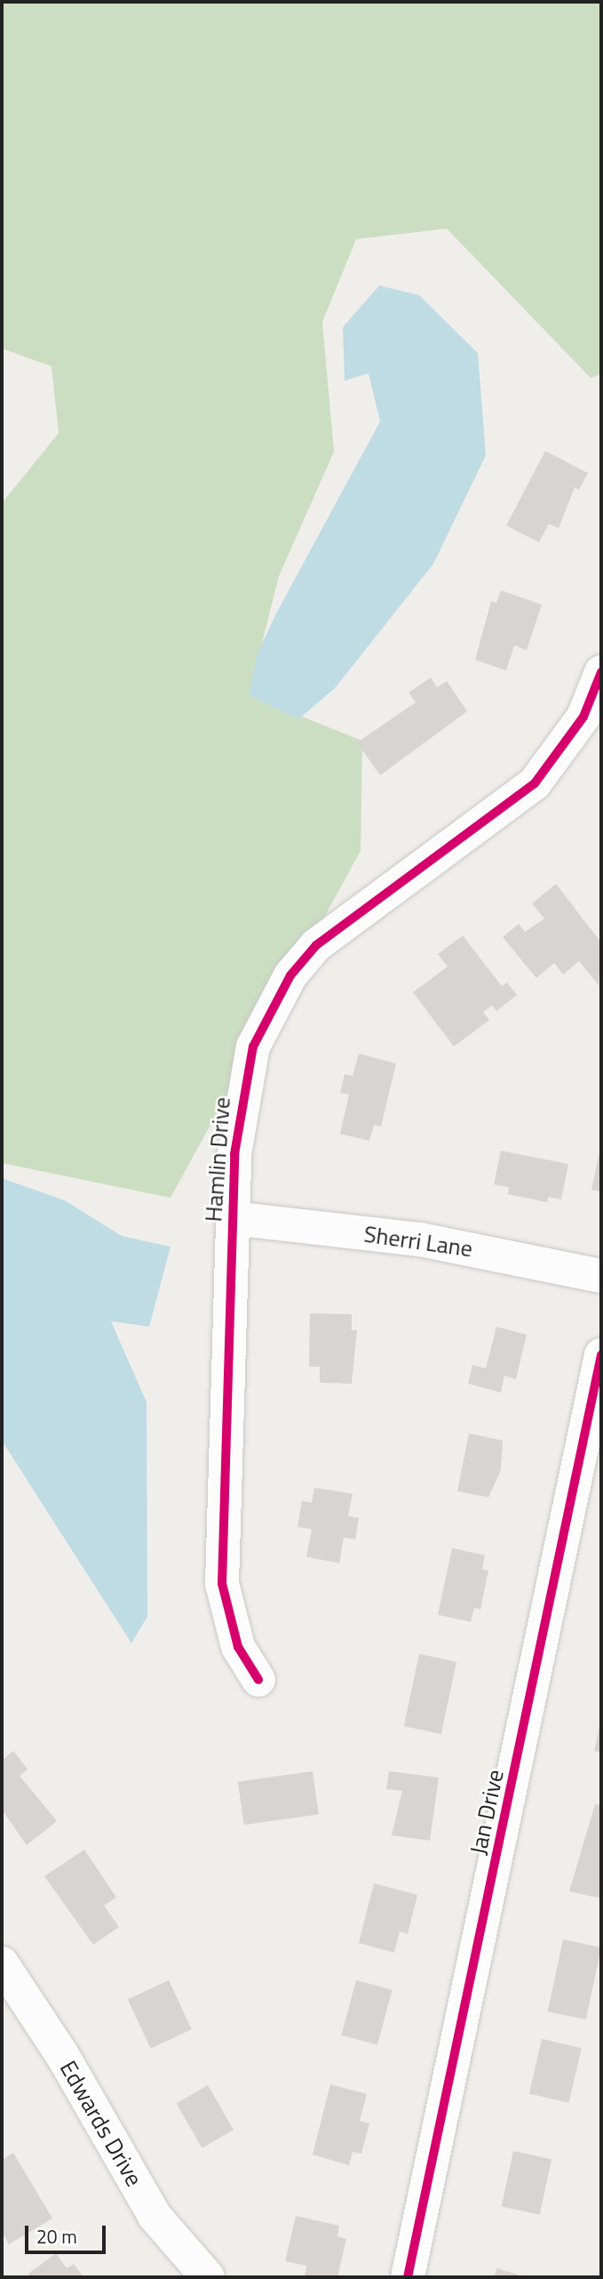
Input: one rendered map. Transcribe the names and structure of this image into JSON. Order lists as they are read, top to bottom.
{
  "streets": {
    "street": [
      "Hamlin Drive",
      "Sherri Lane",
      "Jan Drive",
      "Edwards Drive"
    ]
  },
  "crossings": [
    ["Hamlin Drive", "Sherri Lane"]
  ],
  "scale_bar": "20 m"
}
